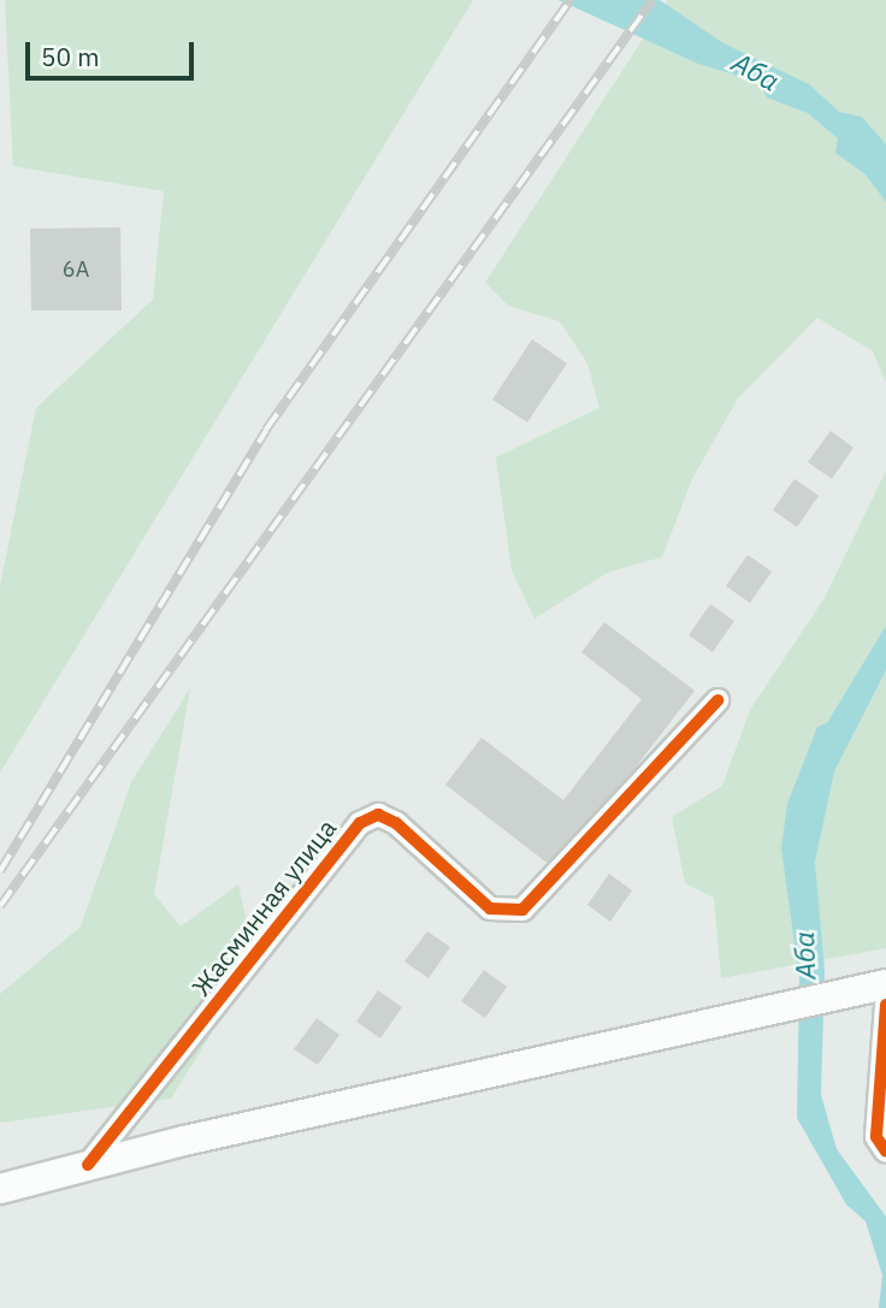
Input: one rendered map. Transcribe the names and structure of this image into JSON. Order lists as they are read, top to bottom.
{
  "streets": {
    "street": ["Жасминная улица"]
  },
  "water": ["Аба"],
  "house_numbers": ["6А"],
  "scale_bar": "50 m"
}
